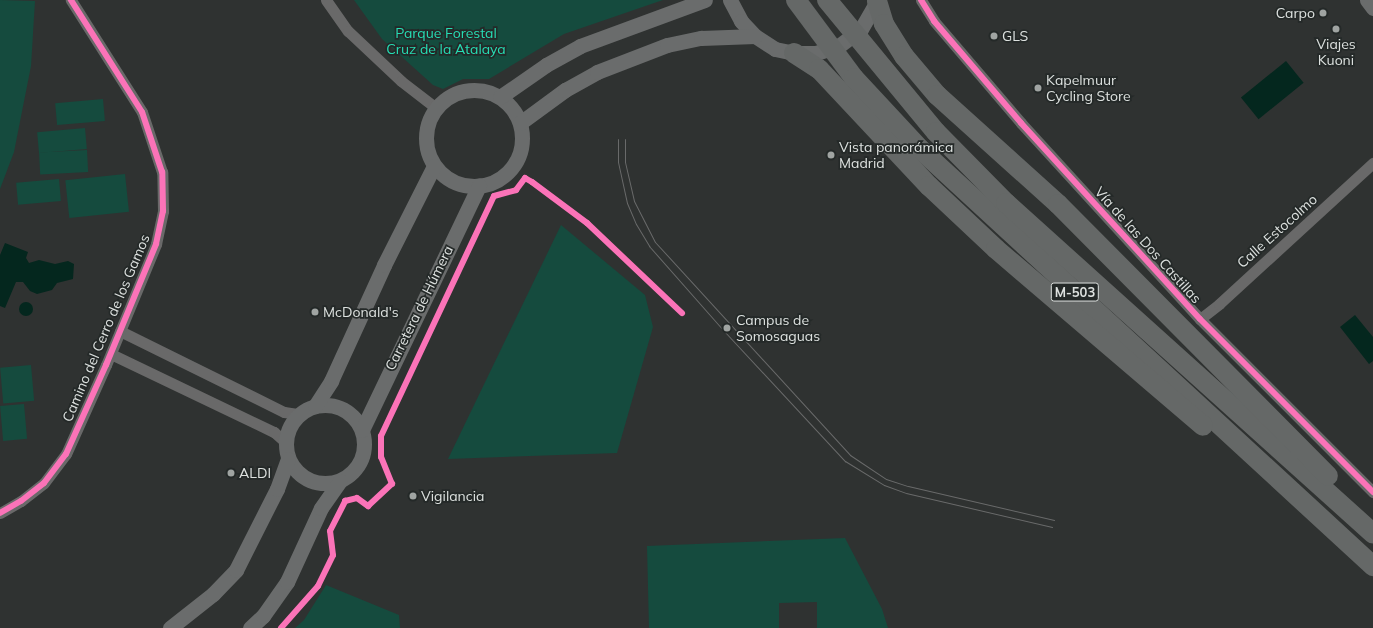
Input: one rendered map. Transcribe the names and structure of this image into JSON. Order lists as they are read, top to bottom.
{
  "streets": {
    "highway": ["M-503"],
    "street": [
      "Calle Estocolmo",
      "Vía de las Dos Castillas",
      "Carretera de Húmera",
      "Camino del Cerro de los Gamos"
    ]
  },
  "crossings": [
    ["Calle Estocolmo", "Vía de las Dos Castillas"],
    ["Carretera de Húmera", "Camino del Cerro de los Gamos"]
  ],
  "parks": ["Parque Forestal Cruz de la Atalaya"],
  "places": [
    "Carpo",
    "Viajes Kuoni",
    "GLS",
    "Kapelmuur Cycling Store",
    "Vista panorámica Madrid",
    "McDonald's",
    "Campus de Somosaguas",
    "ALDI",
    "Vigilancia"
  ]
}
